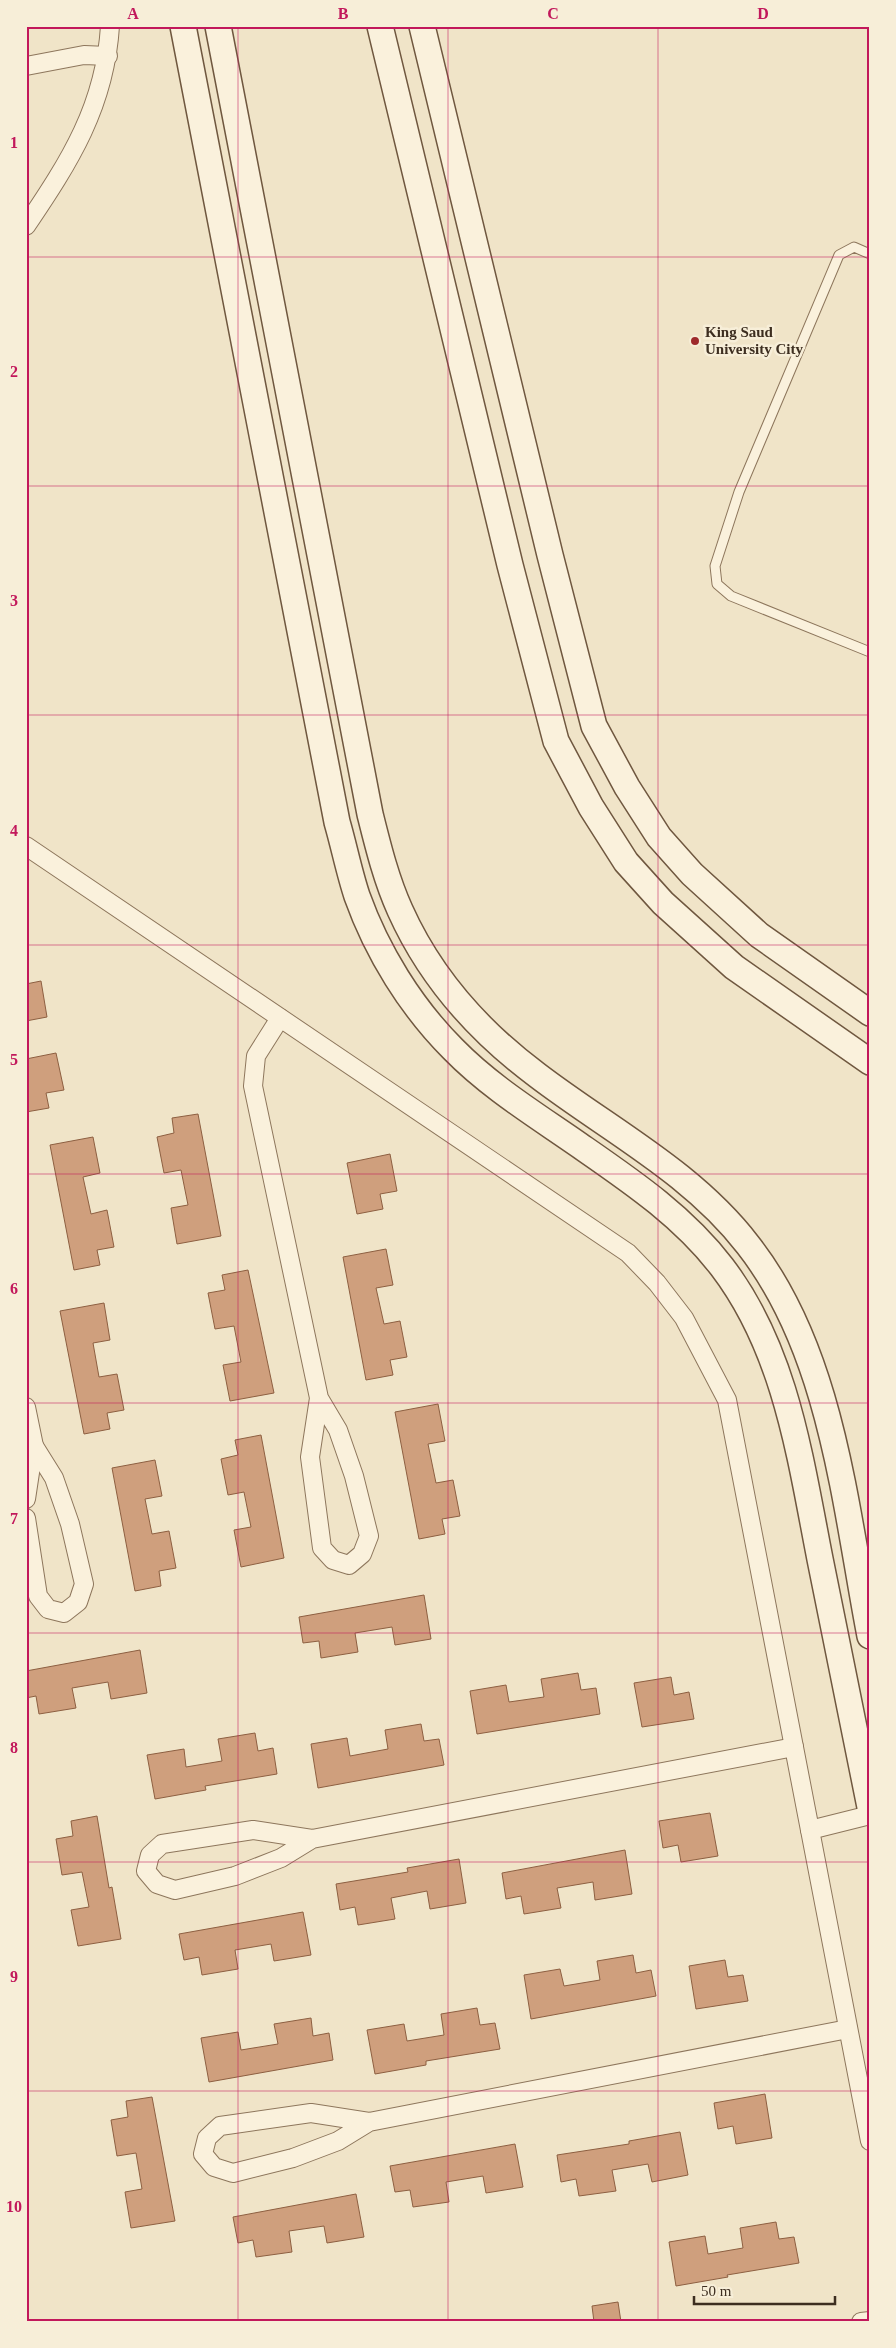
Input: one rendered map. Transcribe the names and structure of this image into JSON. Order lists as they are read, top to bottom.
{
  "places": ["King Saud University City"],
  "scale_bar": "50 m",
  "grid": {
    "columns": [
      "A",
      "B",
      "C",
      "D"
    ],
    "rows": [
      "1",
      "2",
      "3",
      "4",
      "5",
      "6",
      "7",
      "8",
      "9",
      "10"
    ]
  }
}
